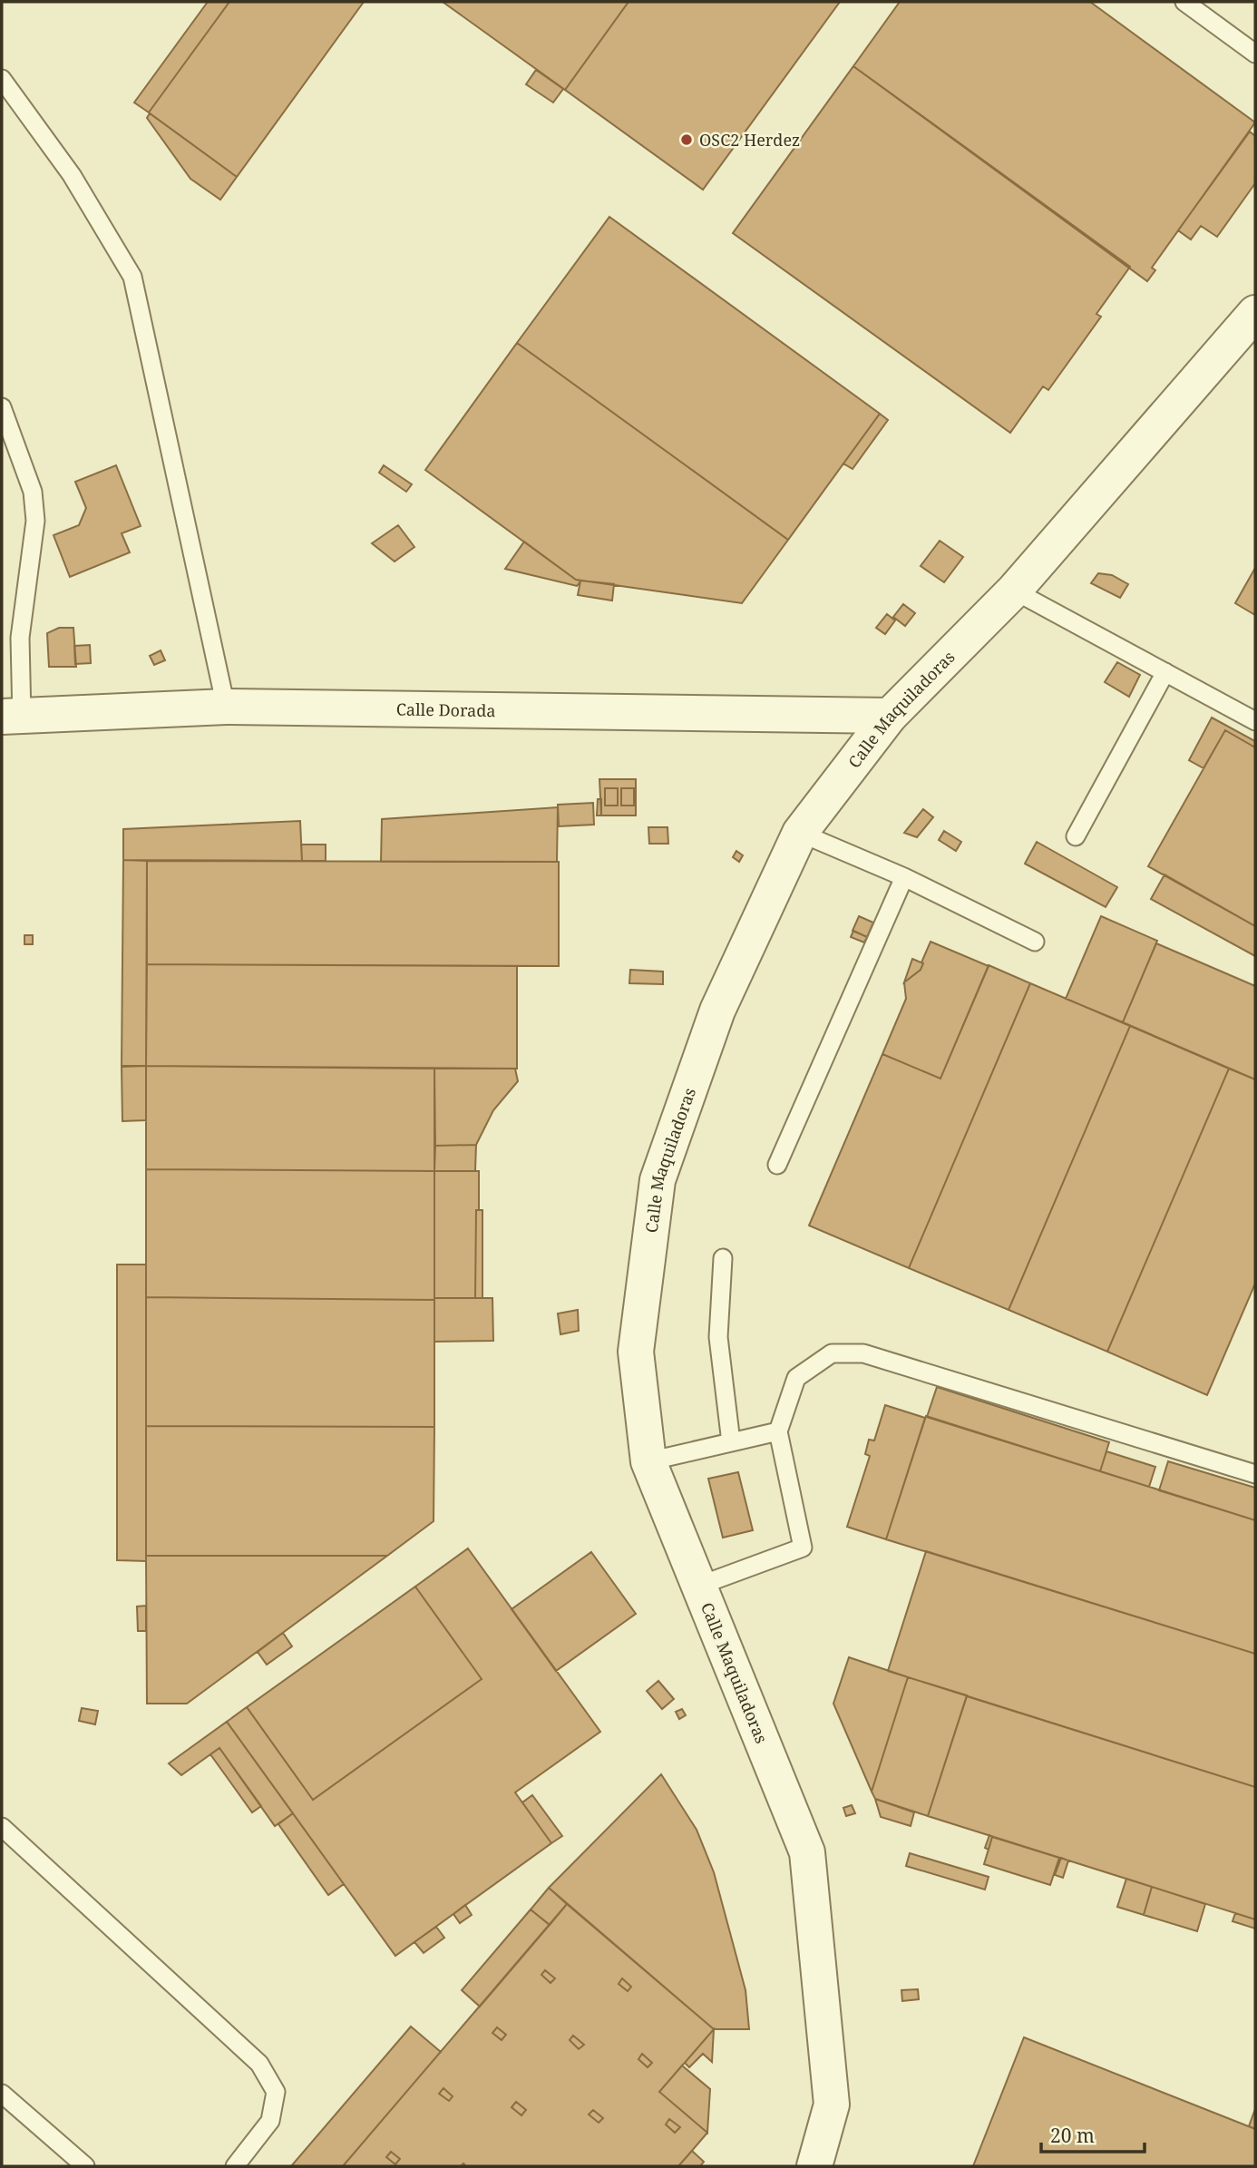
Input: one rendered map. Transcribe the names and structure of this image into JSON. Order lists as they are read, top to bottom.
{
  "streets": {
    "street": ["Calle Dorada", "Calle Maquiladoras"]
  },
  "crossings": [
    ["Calle Dorada", "Calle Maquiladoras"]
  ],
  "places": ["OSC2 Herdez"],
  "scale_bar": "20 m"
}
